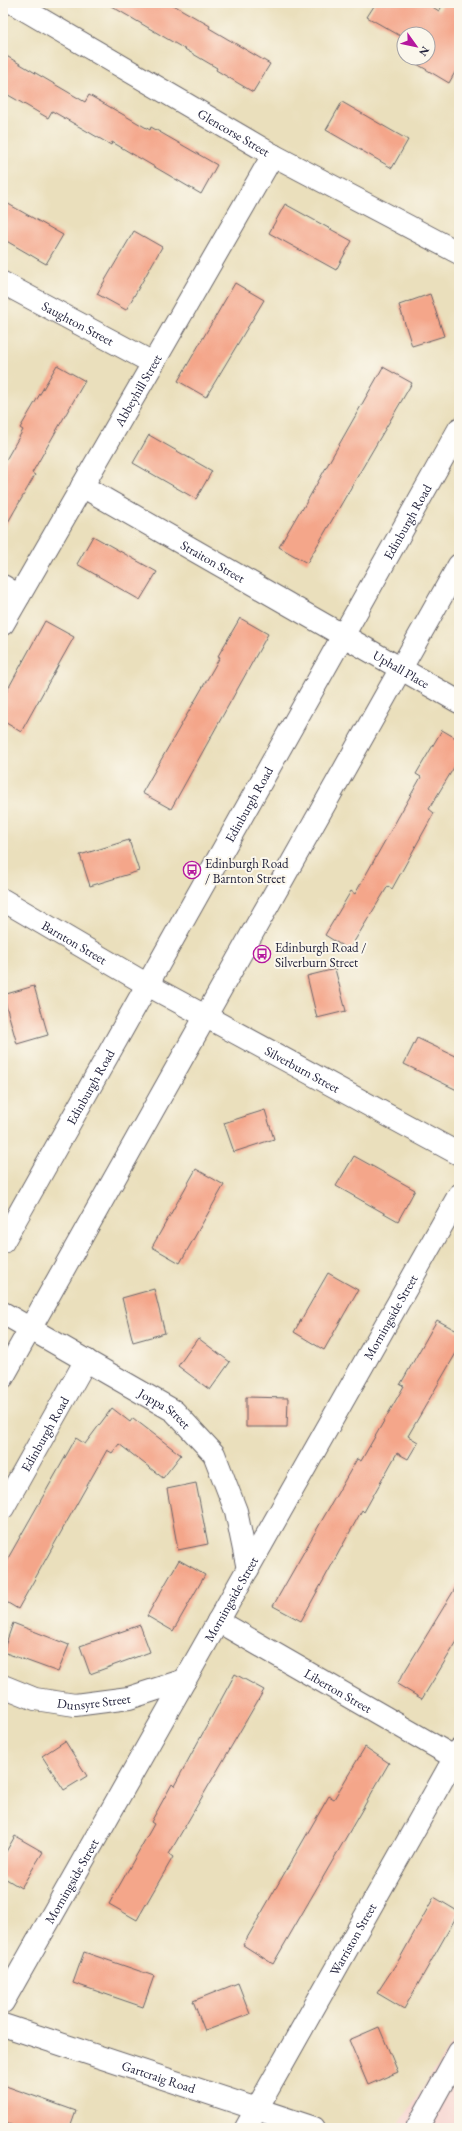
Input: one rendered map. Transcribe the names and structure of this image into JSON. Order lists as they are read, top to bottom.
{
  "streets": {
    "street": [
      "Glencorse Street",
      "Saughton Street",
      "Abbeyhill Street",
      "Edinburgh Road",
      "Straiton Street",
      "Uphall Place",
      "Barnton Street",
      "Silverburn Street",
      "Morningside Street",
      "Joppa Street",
      "Liberton Street",
      "Dunsyre Street",
      "Warriston Street",
      "Gartcraig Road"
    ]
  },
  "crossings": [
    ["Glencorse Street", "Abbeyhill Street"],
    ["Saughton Street", "Abbeyhill Street"],
    ["Abbeyhill Street", "Straiton Street"],
    ["Edinburgh Road", "Straiton Street"],
    ["Edinburgh Road", "Uphall Place"],
    ["Edinburgh Road", "Barnton Street"],
    ["Edinburgh Road", "Silverburn Street"],
    ["Edinburgh Road", "Joppa Street"],
    ["Straiton Street", "Uphall Place"],
    ["Barnton Street", "Silverburn Street"],
    ["Morningside Street", "Joppa Street"],
    ["Morningside Street", "Liberton Street"],
    ["Morningside Street", "Dunsyre Street"],
    ["Liberton Street", "Warriston Street"],
    ["Warriston Street", "Gartcraig Road"]
  ],
  "places": {
    "bus stop": ["Edinburgh Road / Barnton Street", "Edinburgh Road / Silverburn Street"]
  },
  "north": "bottom right"
}
